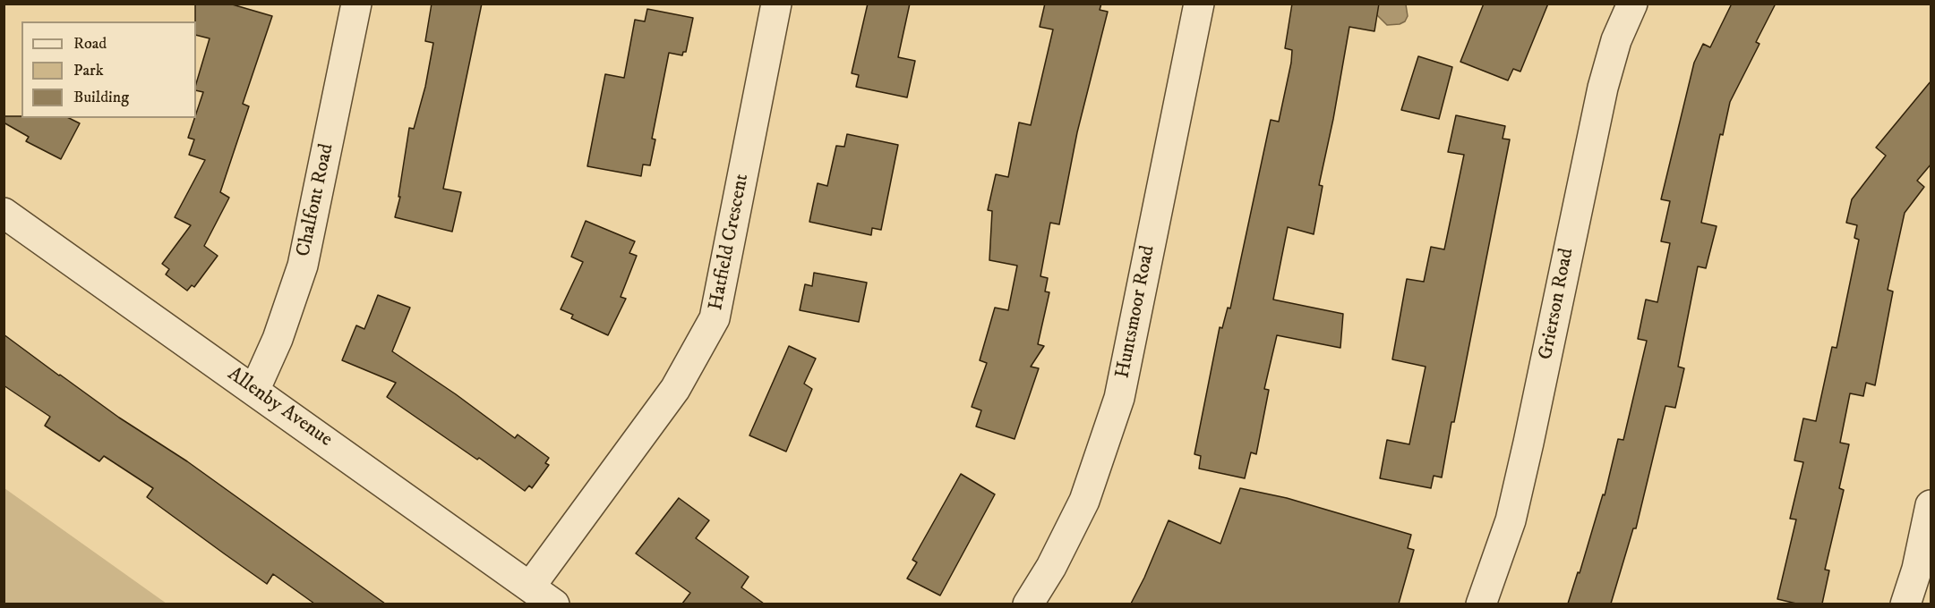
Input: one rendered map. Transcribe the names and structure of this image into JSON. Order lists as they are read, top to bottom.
{
  "streets": {
    "street": [
      "Chalfont Road",
      "Hatfield Crescent",
      "Grierson Road",
      "Huntsmoor Road",
      "Allenby Avenue"
    ]
  },
  "crossings": [
    ["Chalfont Road", "Allenby Avenue"],
    ["Hatfield Crescent", "Allenby Avenue"]
  ],
  "legend": ["Road", "Park", "Building"]
}
